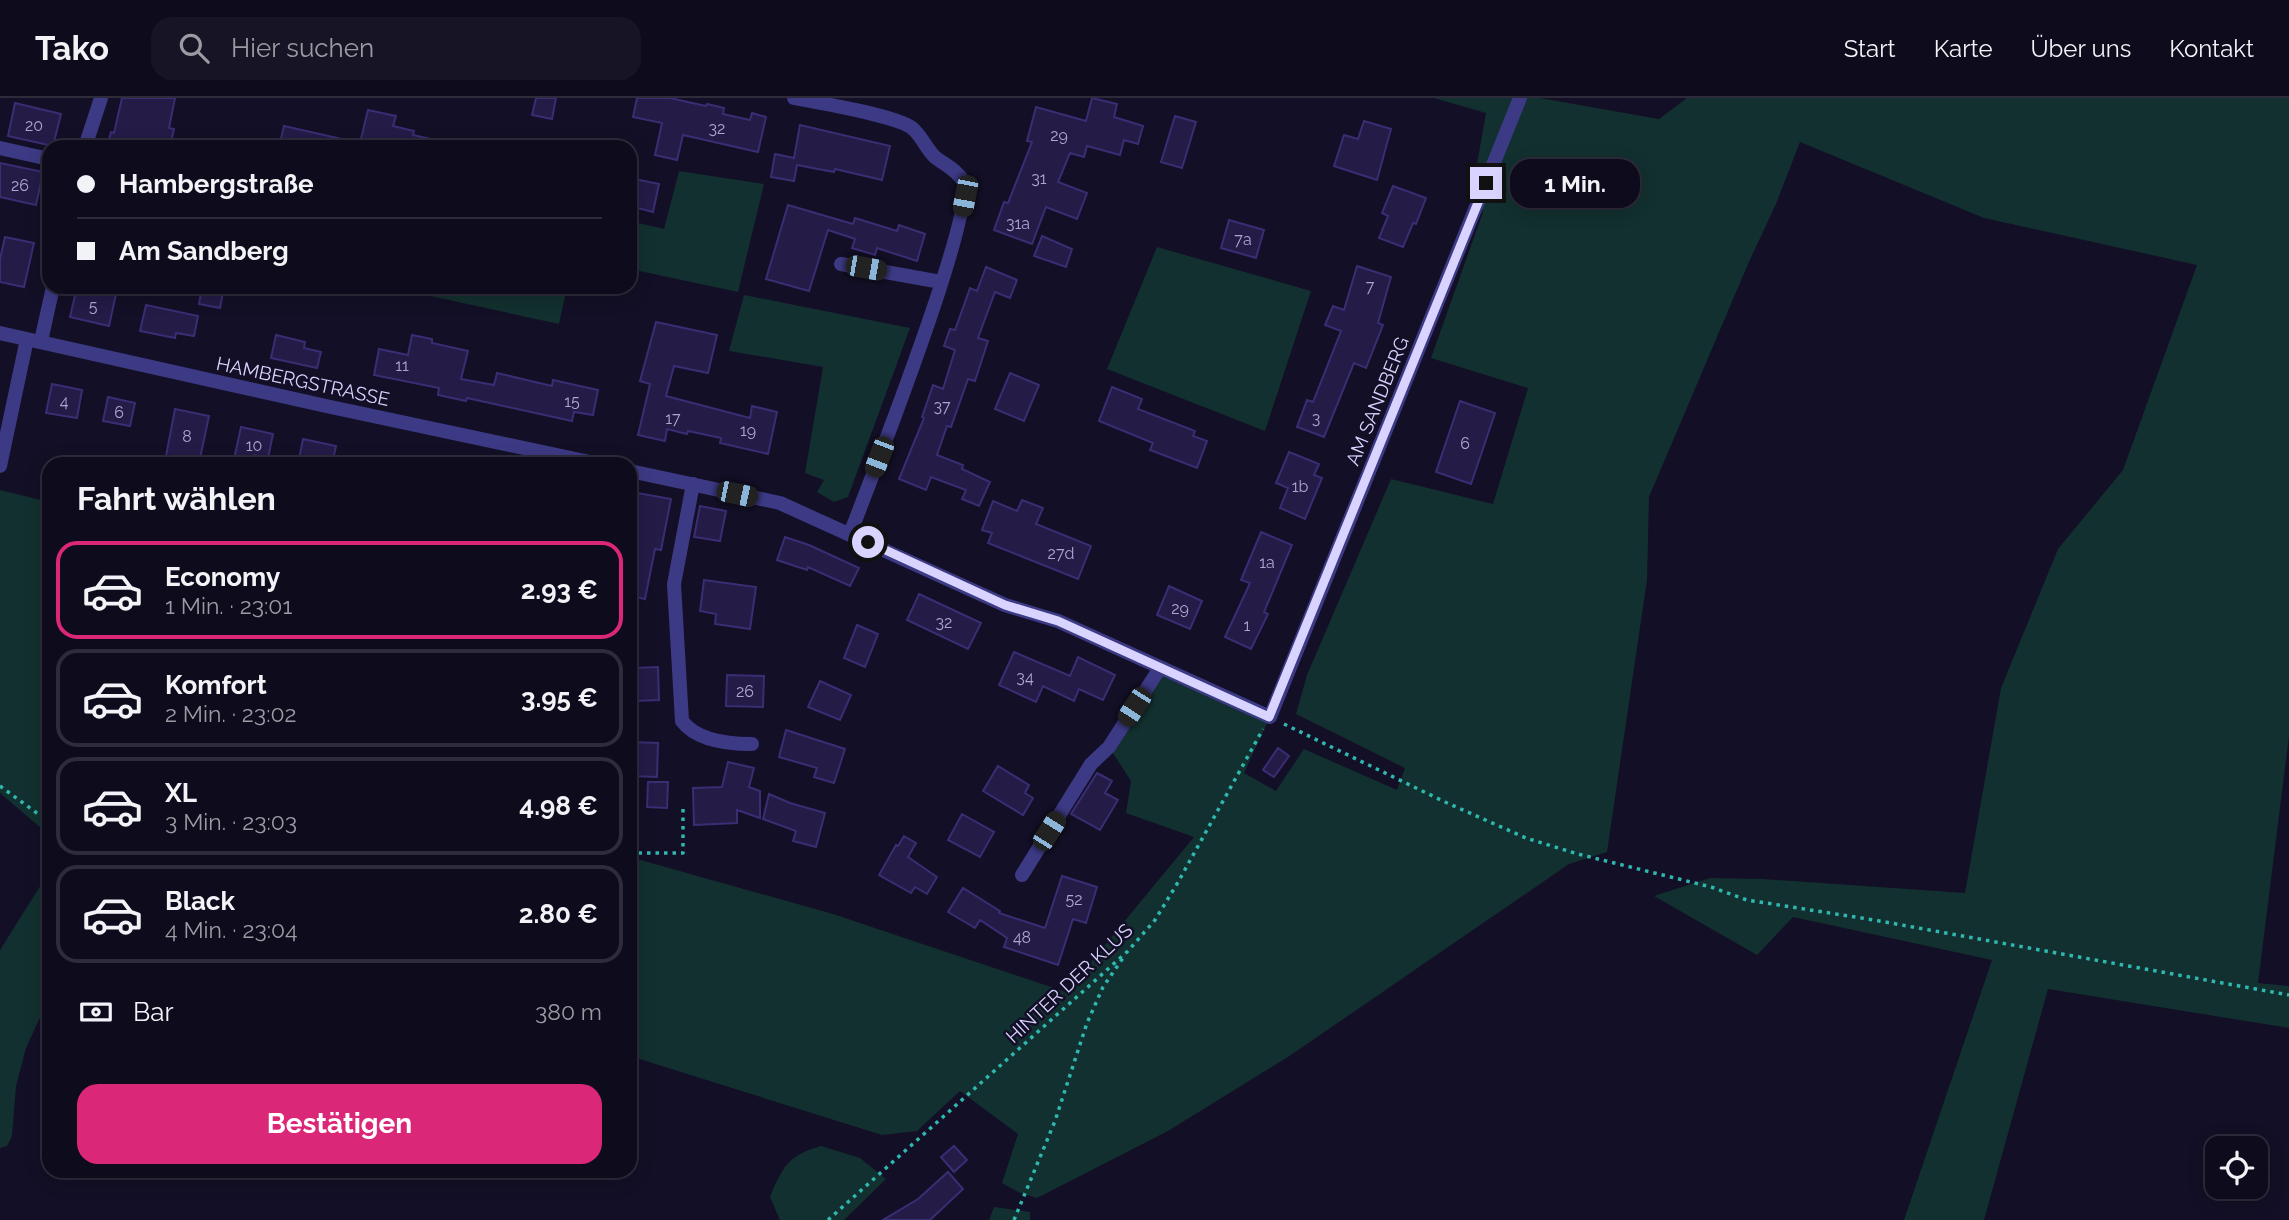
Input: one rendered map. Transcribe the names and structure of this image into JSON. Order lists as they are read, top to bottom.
{
  "streets": {
    "street": ["HAMBERGSTRASSE", "AM SANDBERG"],
    "path": ["HINTER DER KLUS"]
  },
  "crossings": [
    ["AM SANDBERG", "HINTER DER KLUS"]
  ],
  "house_numbers": [
    "20",
    "32",
    "29",
    "31",
    "26",
    "31a",
    "7a",
    "7",
    "5",
    "11",
    "4",
    "15",
    "37",
    "6",
    "17",
    "3",
    "19",
    "8",
    "6",
    "10",
    "1b",
    "27d",
    "1a",
    "29",
    "32",
    "1",
    "34",
    "26",
    "52",
    "48"
  ],
  "page": {
    "header": "Tako",
    "search": "Hier suchen",
    "nav": [
      "Start",
      "Karte",
      "Über uns",
      "Kontakt"
    ],
    "banner": ["Hambergstraße", "Am Sandberg"],
    "bubble": "1 Min.",
    "heading": "Fahrt wählen",
    "list": [
      {
        "name": "Economy",
        "note": "1 Min. · 23:01",
        "value": "2.93 €"
      },
      {
        "name": "Komfort",
        "note": "2 Min. · 23:02",
        "value": "3.95 €"
      },
      {
        "name": "XL",
        "note": "3 Min. · 23:03",
        "value": "4.98 €"
      },
      {
        "name": "Black",
        "note": "4 Min. · 23:04",
        "value": "2.80 €"
      }
    ],
    "pay": ["Bar", "380 m"],
    "buttons": "Bestätigen"
  }
}
